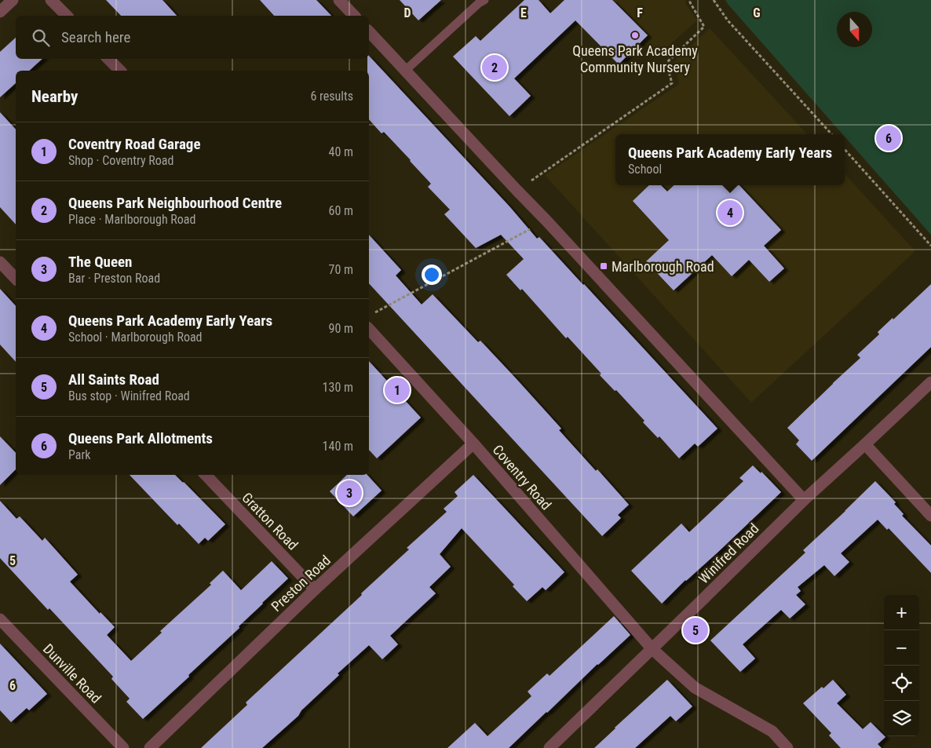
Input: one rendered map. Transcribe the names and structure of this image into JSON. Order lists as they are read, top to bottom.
{
  "streets": {
    "street": [
      "Coventry Road",
      "Gratton Road",
      "Winifred Road",
      "Preston Road",
      "Dunville Road"
    ]
  },
  "crossings": [
    ["Coventry Road", "Winifred Road"],
    ["Coventry Road", "Preston Road"],
    ["Gratton Road", "Preston Road"]
  ],
  "places": {
    "other": ["Queens Park Academy Community Nursery"],
    "transit": ["Marlborough Road"]
  },
  "north": "bottom",
  "page": {
    "search": "Search here",
    "pins": [
      "2",
      "6",
      "4",
      "1",
      "3",
      "5"
    ],
    "heading": ["Nearby", "6 results"],
    "list": [
      {
        "mark": "1",
        "name": "Coventry Road Garage",
        "note": "Shop · Coventry Road",
        "value": "40 m"
      },
      {
        "mark": "2",
        "name": "Queens Park Neighbourhood Centre",
        "note": "Place · Marlborough Road",
        "value": "60 m"
      },
      {
        "mark": "3",
        "name": "The Queen",
        "note": "Bar · Preston Road",
        "value": "70 m"
      },
      {
        "mark": "4",
        "name": "Queens Park Academy Early Years",
        "note": "School · Marlborough Road",
        "value": "90 m"
      },
      {
        "mark": "5",
        "name": "All Saints Road",
        "note": "Bus stop · Winifred Road",
        "value": "130 m"
      },
      {
        "mark": "6",
        "name": "Queens Park Allotments",
        "note": "Park",
        "value": "140 m"
      }
    ],
    "popup": ["Queens Park Academy Early Years", "School"],
    "map_buttons": ["+", "−"]
  },
  "grid": {
    "columns": [
      "D",
      "E",
      "F",
      "G"
    ],
    "rows": ["5", "6"]
  }
}
